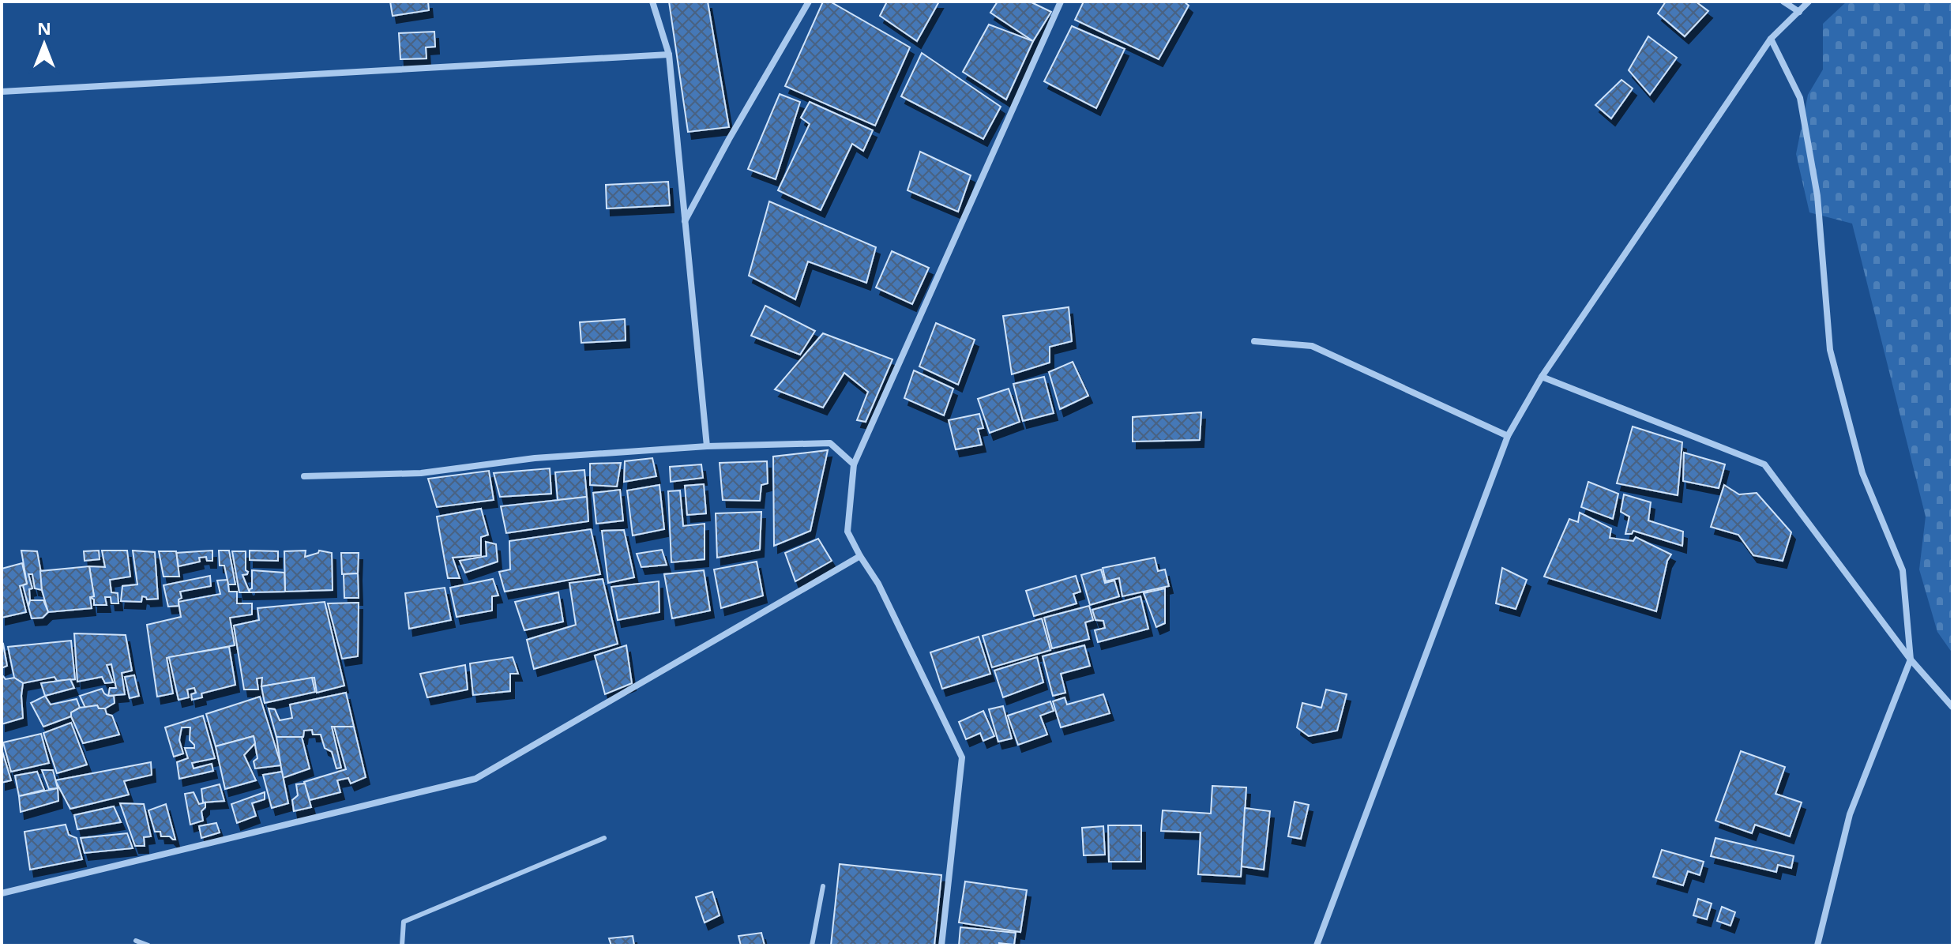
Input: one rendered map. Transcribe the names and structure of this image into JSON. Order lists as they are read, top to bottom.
{
  "north": "top"
}
